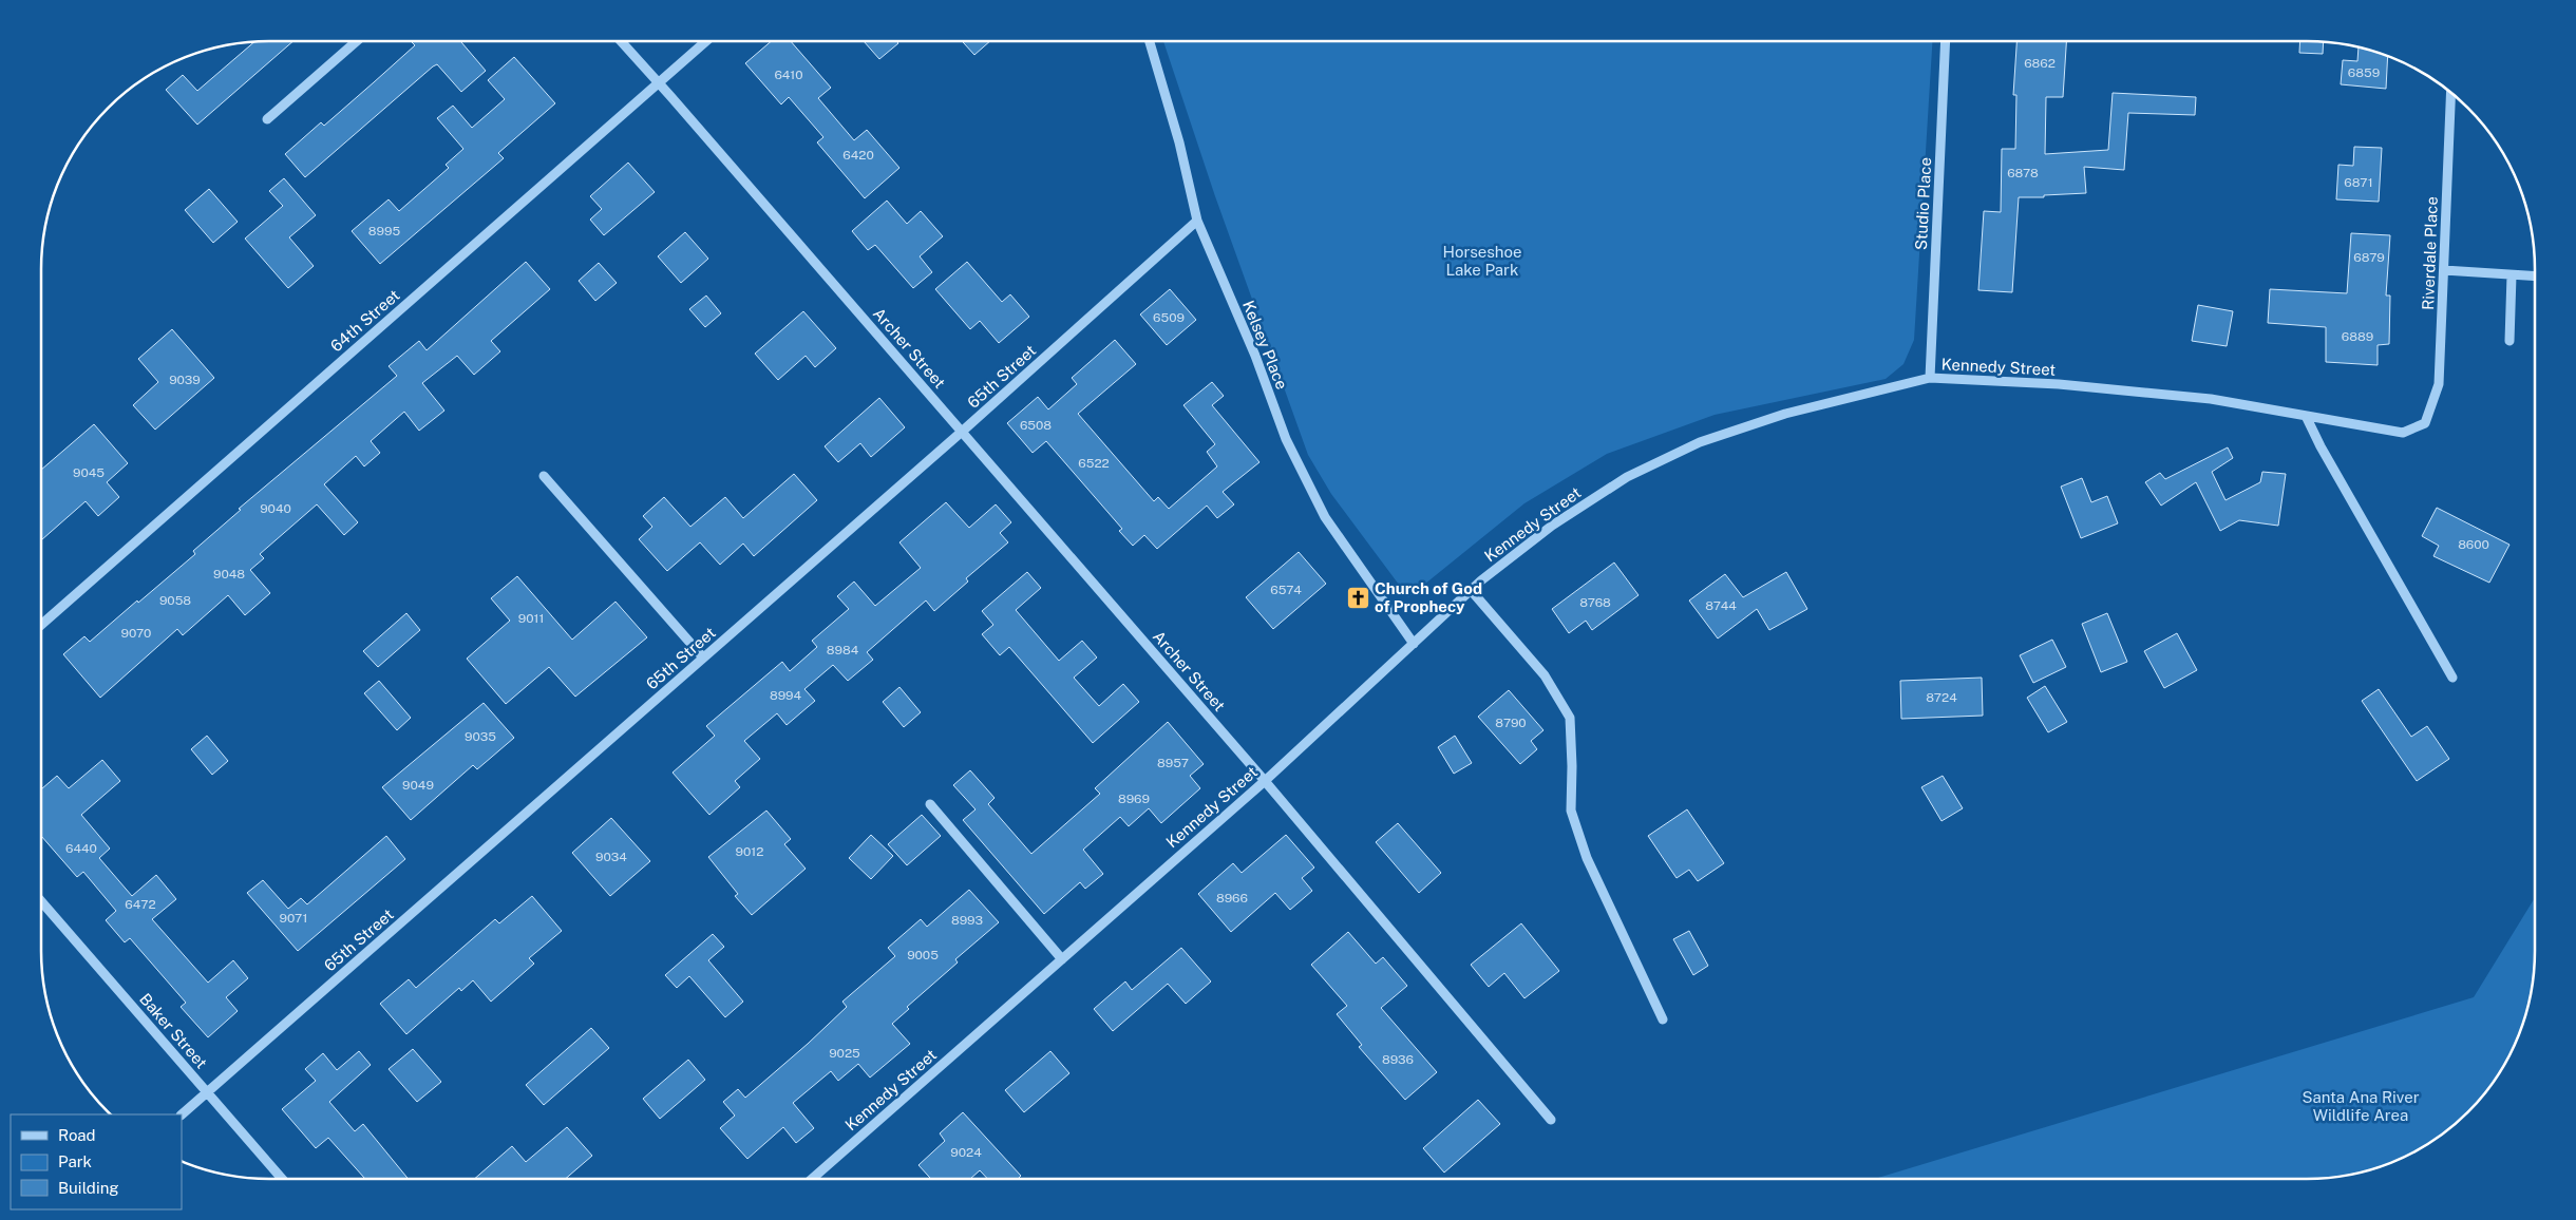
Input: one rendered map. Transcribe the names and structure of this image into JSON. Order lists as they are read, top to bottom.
{
  "streets": {
    "street": [
      "Studio Place",
      "Riverdale Place",
      "64th Street",
      "Kelsey Place",
      "Archer Street",
      "Kennedy Street",
      "65th Street",
      "Baker Street"
    ]
  },
  "crossings": [
    ["Studio Place", "Kennedy Street"],
    ["Riverdale Place", "Kennedy Street"],
    ["64th Street", "Archer Street"],
    ["Kelsey Place", "Kennedy Street"],
    ["Kelsey Place", "65th Street"],
    ["Archer Street", "Kennedy Street"],
    ["Archer Street", "65th Street"],
    ["65th Street", "Baker Street"]
  ],
  "parks": ["Horseshoe Lake Park", "Santa Ana River Wildlife Area"],
  "places": {
    "church": ["Church of God of Prophecy"]
  },
  "house_numbers": [
    "6862",
    "6859",
    "6410",
    "6420",
    "6878",
    "6871",
    "8995",
    "6879",
    "6509",
    "6889",
    "9039",
    "6508",
    "6522",
    "9045",
    "9040",
    "8600",
    "9048",
    "6574",
    "9058",
    "8768",
    "8744",
    "9011",
    "9070",
    "8984",
    "8994",
    "8724",
    "8790",
    "9035",
    "8957",
    "9049",
    "8969",
    "6440",
    "9012",
    "9034",
    "8966",
    "6472",
    "9071",
    "8993",
    "9005",
    "9025",
    "8936",
    "9024"
  ],
  "legend": ["Road", "Park", "Building"]
}
